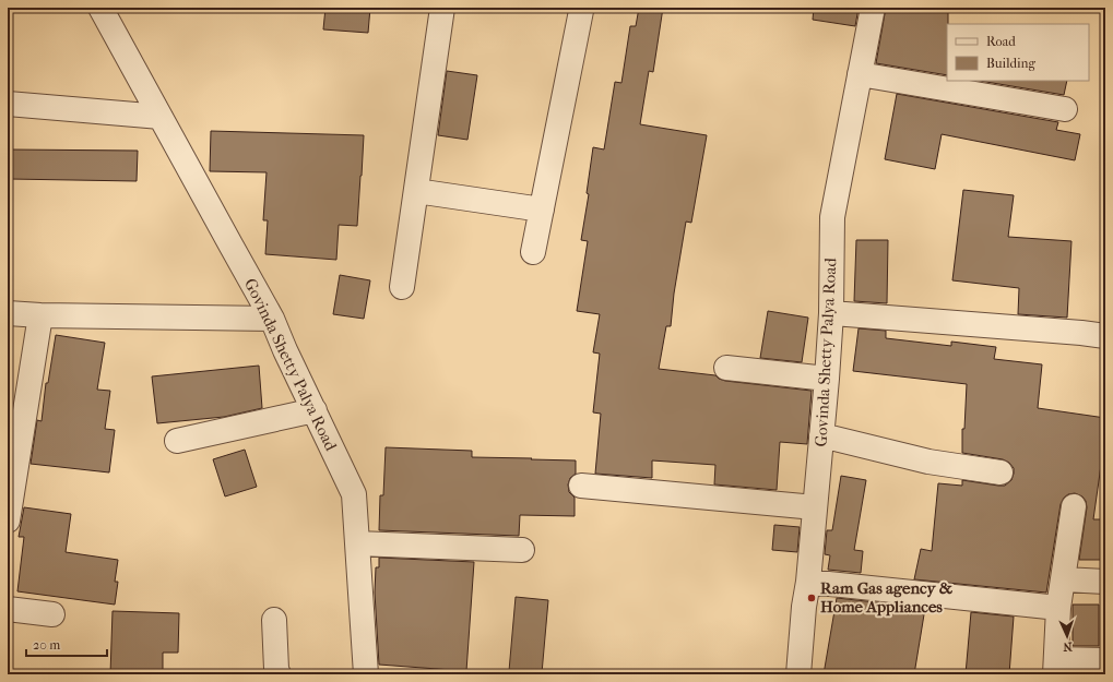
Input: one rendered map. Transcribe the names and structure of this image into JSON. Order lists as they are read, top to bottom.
{
  "streets": {
    "street": ["Govinda Shetty Palya Road"]
  },
  "places": ["Ram Gas agency & Home Appliances"],
  "legend": ["Road", "Building"],
  "scale_bar": "20 m",
  "north": "bottom"
}
